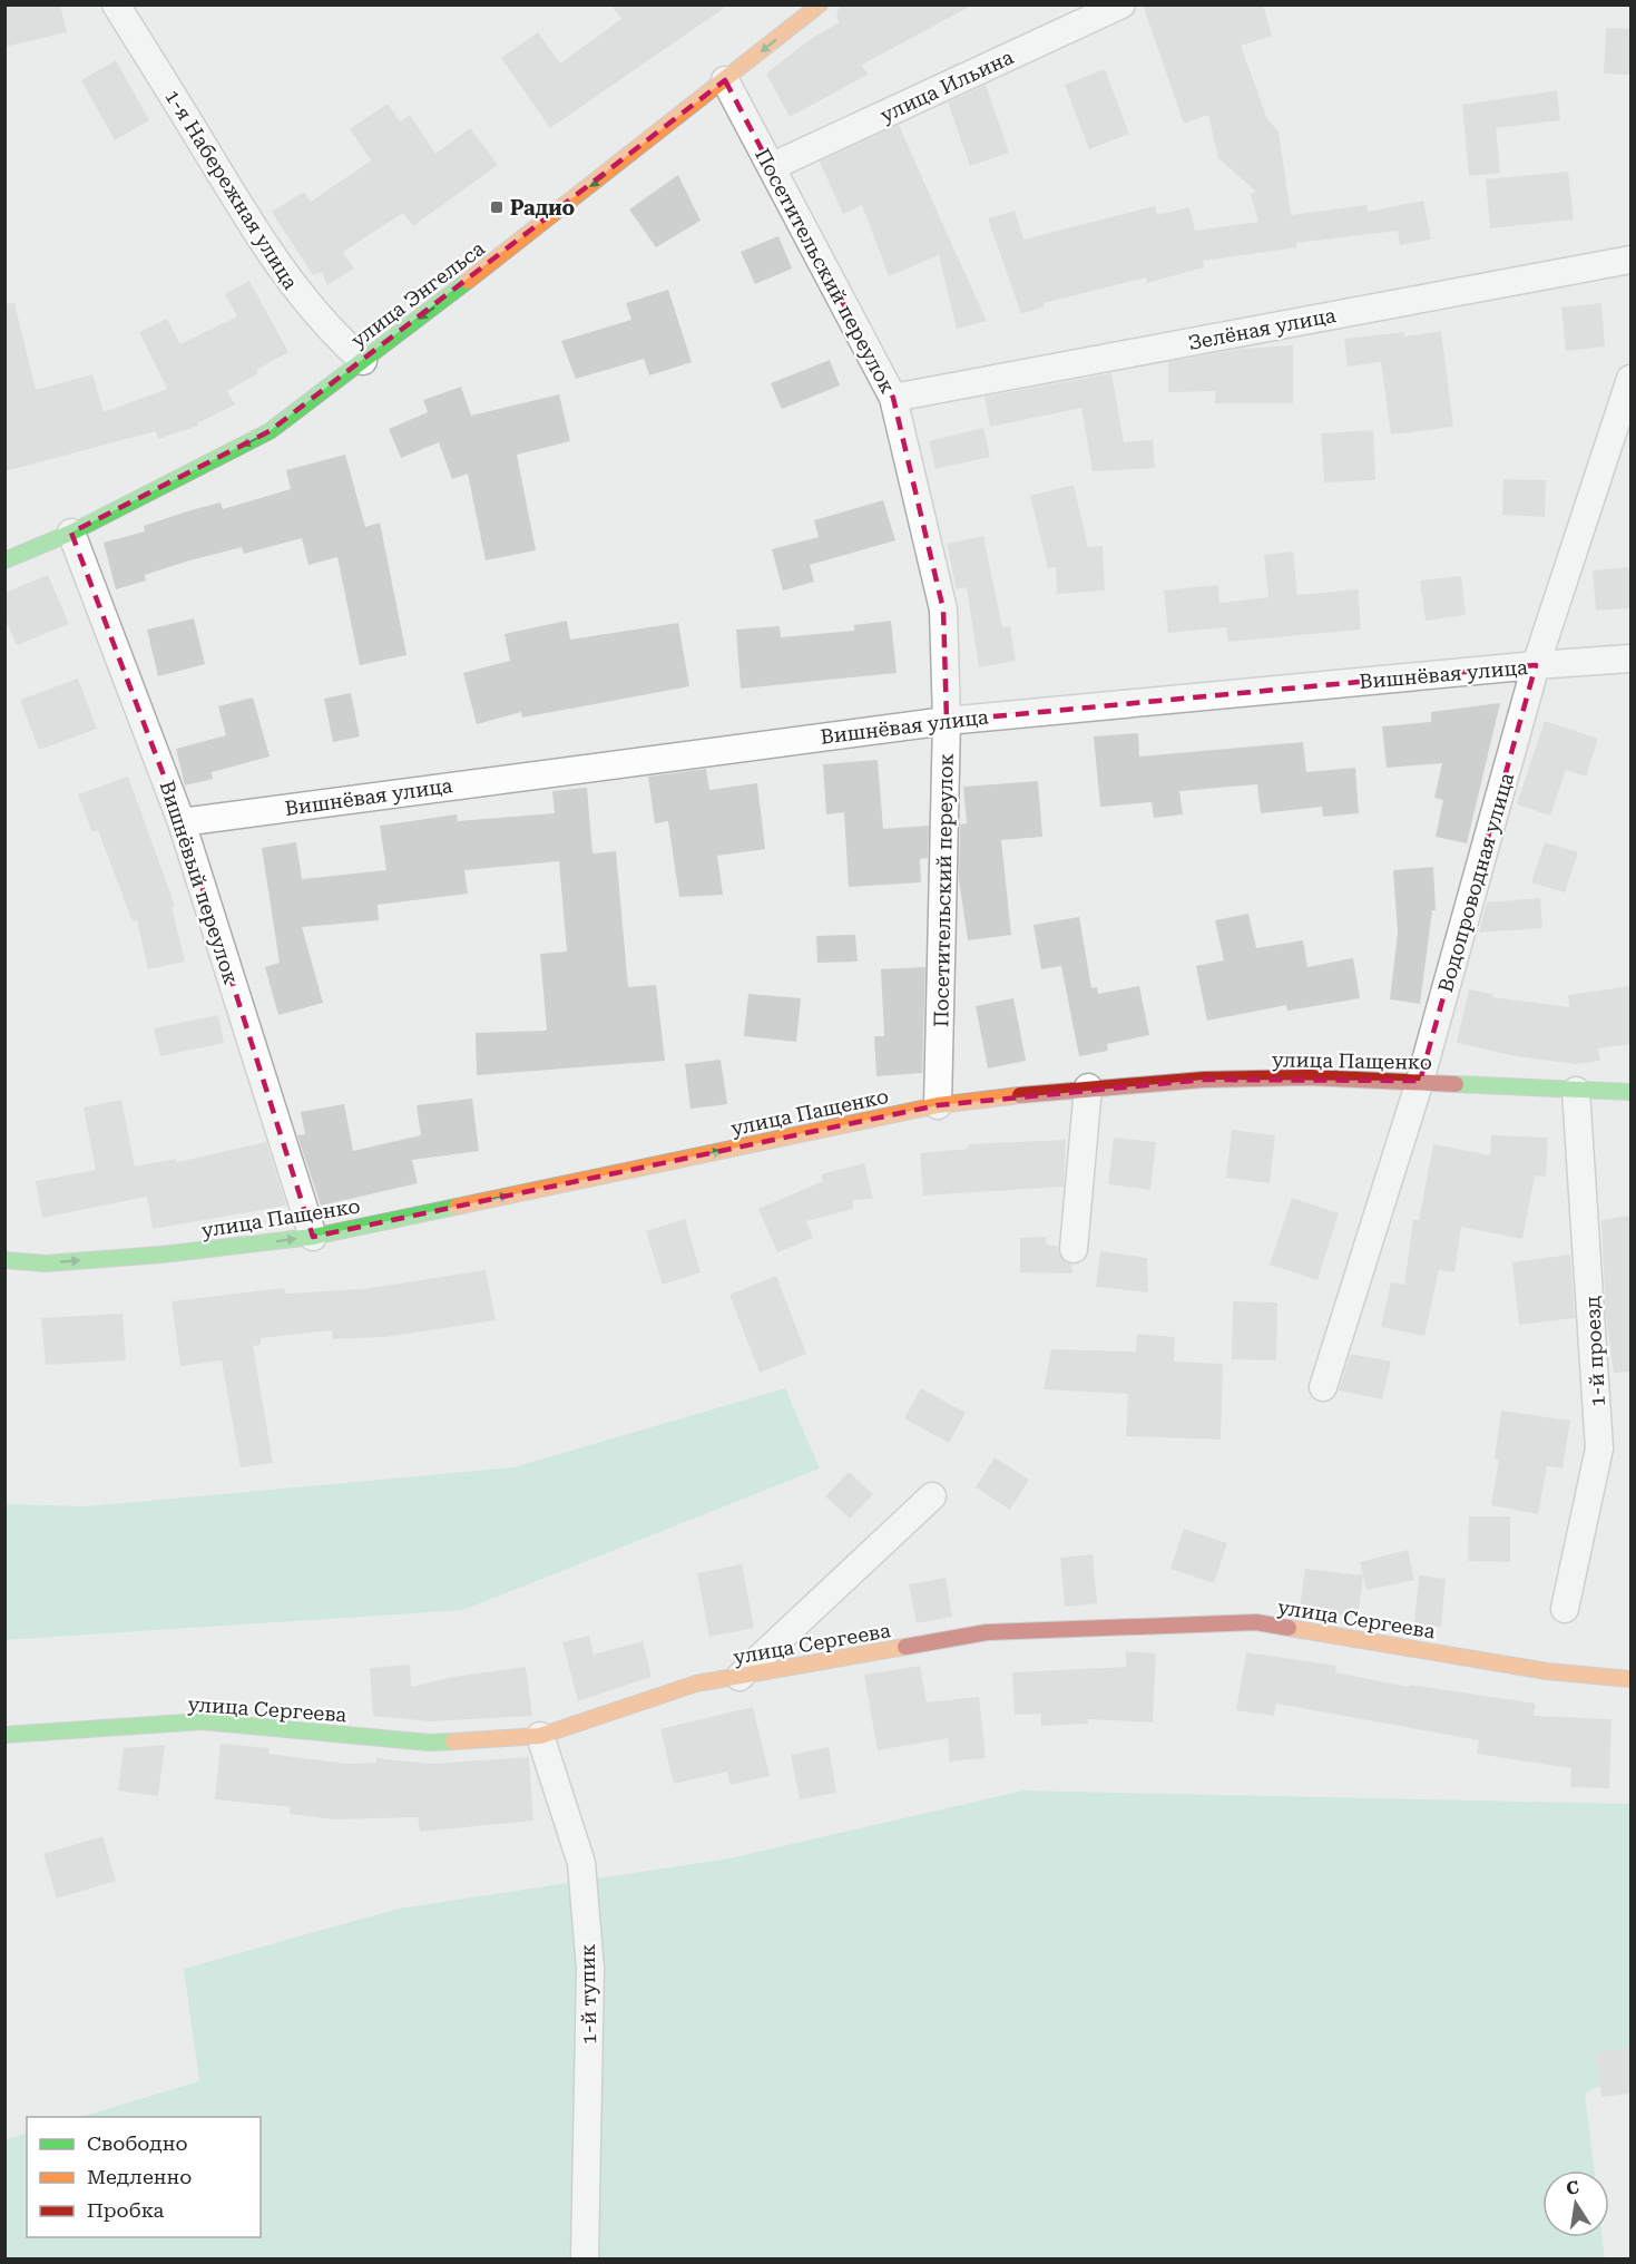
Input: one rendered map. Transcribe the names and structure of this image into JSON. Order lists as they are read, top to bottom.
{
  "streets": {
    "street": [
      "улица Ильина",
      "1-я Набережная улица",
      "Посетительский переулок",
      "улица Энгельса",
      "Зелёная улица",
      "Вишнёвая улица",
      "Вишнёвый переулок",
      "Водопроводная улица",
      "улица Пащенко",
      "1-й проезд",
      "улица Сергеева",
      "1-й тупик"
    ]
  },
  "crossings": [
    ["улица Ильина", "Посетительский переулок"],
    ["1-я Набережная улица", "улица Энгельса"],
    ["Посетительский переулок", "улица Энгельса"],
    ["Посетительский переулок", "Зелёная улица"],
    ["Посетительский переулок", "Вишнёвая улица"],
    ["Посетительский переулок", "улица Пащенко"],
    ["улица Энгельса", "Вишнёвый переулок"],
    ["Вишнёвая улица", "Вишнёвый переулок"],
    ["Вишнёвая улица", "Водопроводная улица"],
    ["Вишнёвый переулок", "улица Пащенко"],
    ["Водопроводная улица", "улица Пащенко"],
    ["улица Пащенко", "1-й проезд"],
    ["улица Сергеева", "1-й тупик"]
  ],
  "one_way": ["улица Энгельса", "улица Пащенко"],
  "places": {
    "transit": ["Радио"]
  },
  "legend": ["Свободно", "Медленно", "Пробка"],
  "north": "top"
}
